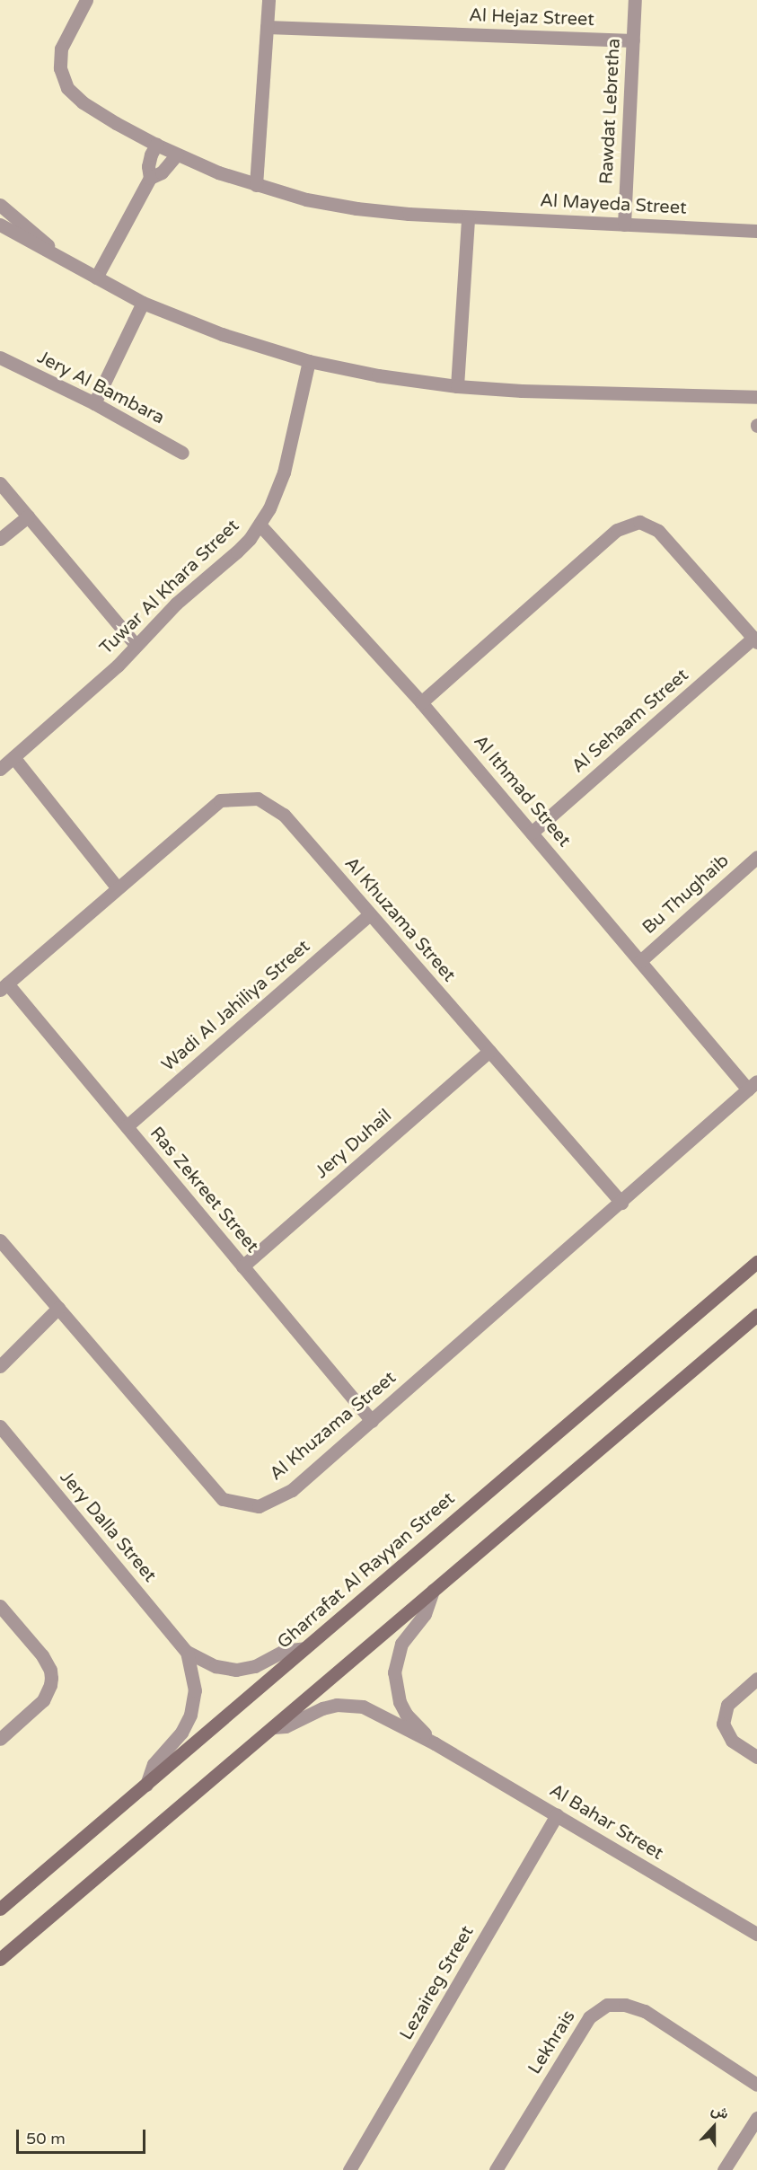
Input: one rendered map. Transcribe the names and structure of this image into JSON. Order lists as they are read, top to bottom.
{
  "streets": {
    "main road": ["Gharrafat Al Rayyan Street"],
    "street": [
      "Al Hejaz Street",
      "Rawdat Lebretha",
      "Al Mayeda Street",
      "Jery Al Bambara",
      "Tuwar Al Khara Street",
      "Al Sehaam Street",
      "Al Ithmad Street",
      "Bu Thughaib",
      "Al Khuzama Street",
      "Wadi Al Jahiliya Street",
      "Jery Duhail",
      "Ras Zekreet Street",
      "Jery Dalla Street",
      "Al Bahar Street",
      "Lezaireg Street",
      "Lekhrais"
    ]
  },
  "crossings": [
    ["Al Hejaz Street", "Rawdat Lebretha"],
    ["Rawdat Lebretha", "Al Mayeda Street"],
    ["Tuwar Al Khara Street", "Al Ithmad Street"],
    ["Al Sehaam Street", "Al Ithmad Street"],
    ["Al Ithmad Street", "Bu Thughaib"],
    ["Al Ithmad Street", "Al Khuzama Street"],
    ["Al Khuzama Street", "Wadi Al Jahiliya Street"],
    ["Al Khuzama Street", "Jery Duhail"],
    ["Al Khuzama Street", "Ras Zekreet Street"],
    ["Wadi Al Jahiliya Street", "Ras Zekreet Street"],
    ["Jery Duhail", "Ras Zekreet Street"],
    ["Jery Dalla Street", "Gharrafat Al Rayyan Street"],
    ["Al Bahar Street", "Lezaireg Street"]
  ],
  "scale_bar": "50 m",
  "north": "top"
}
